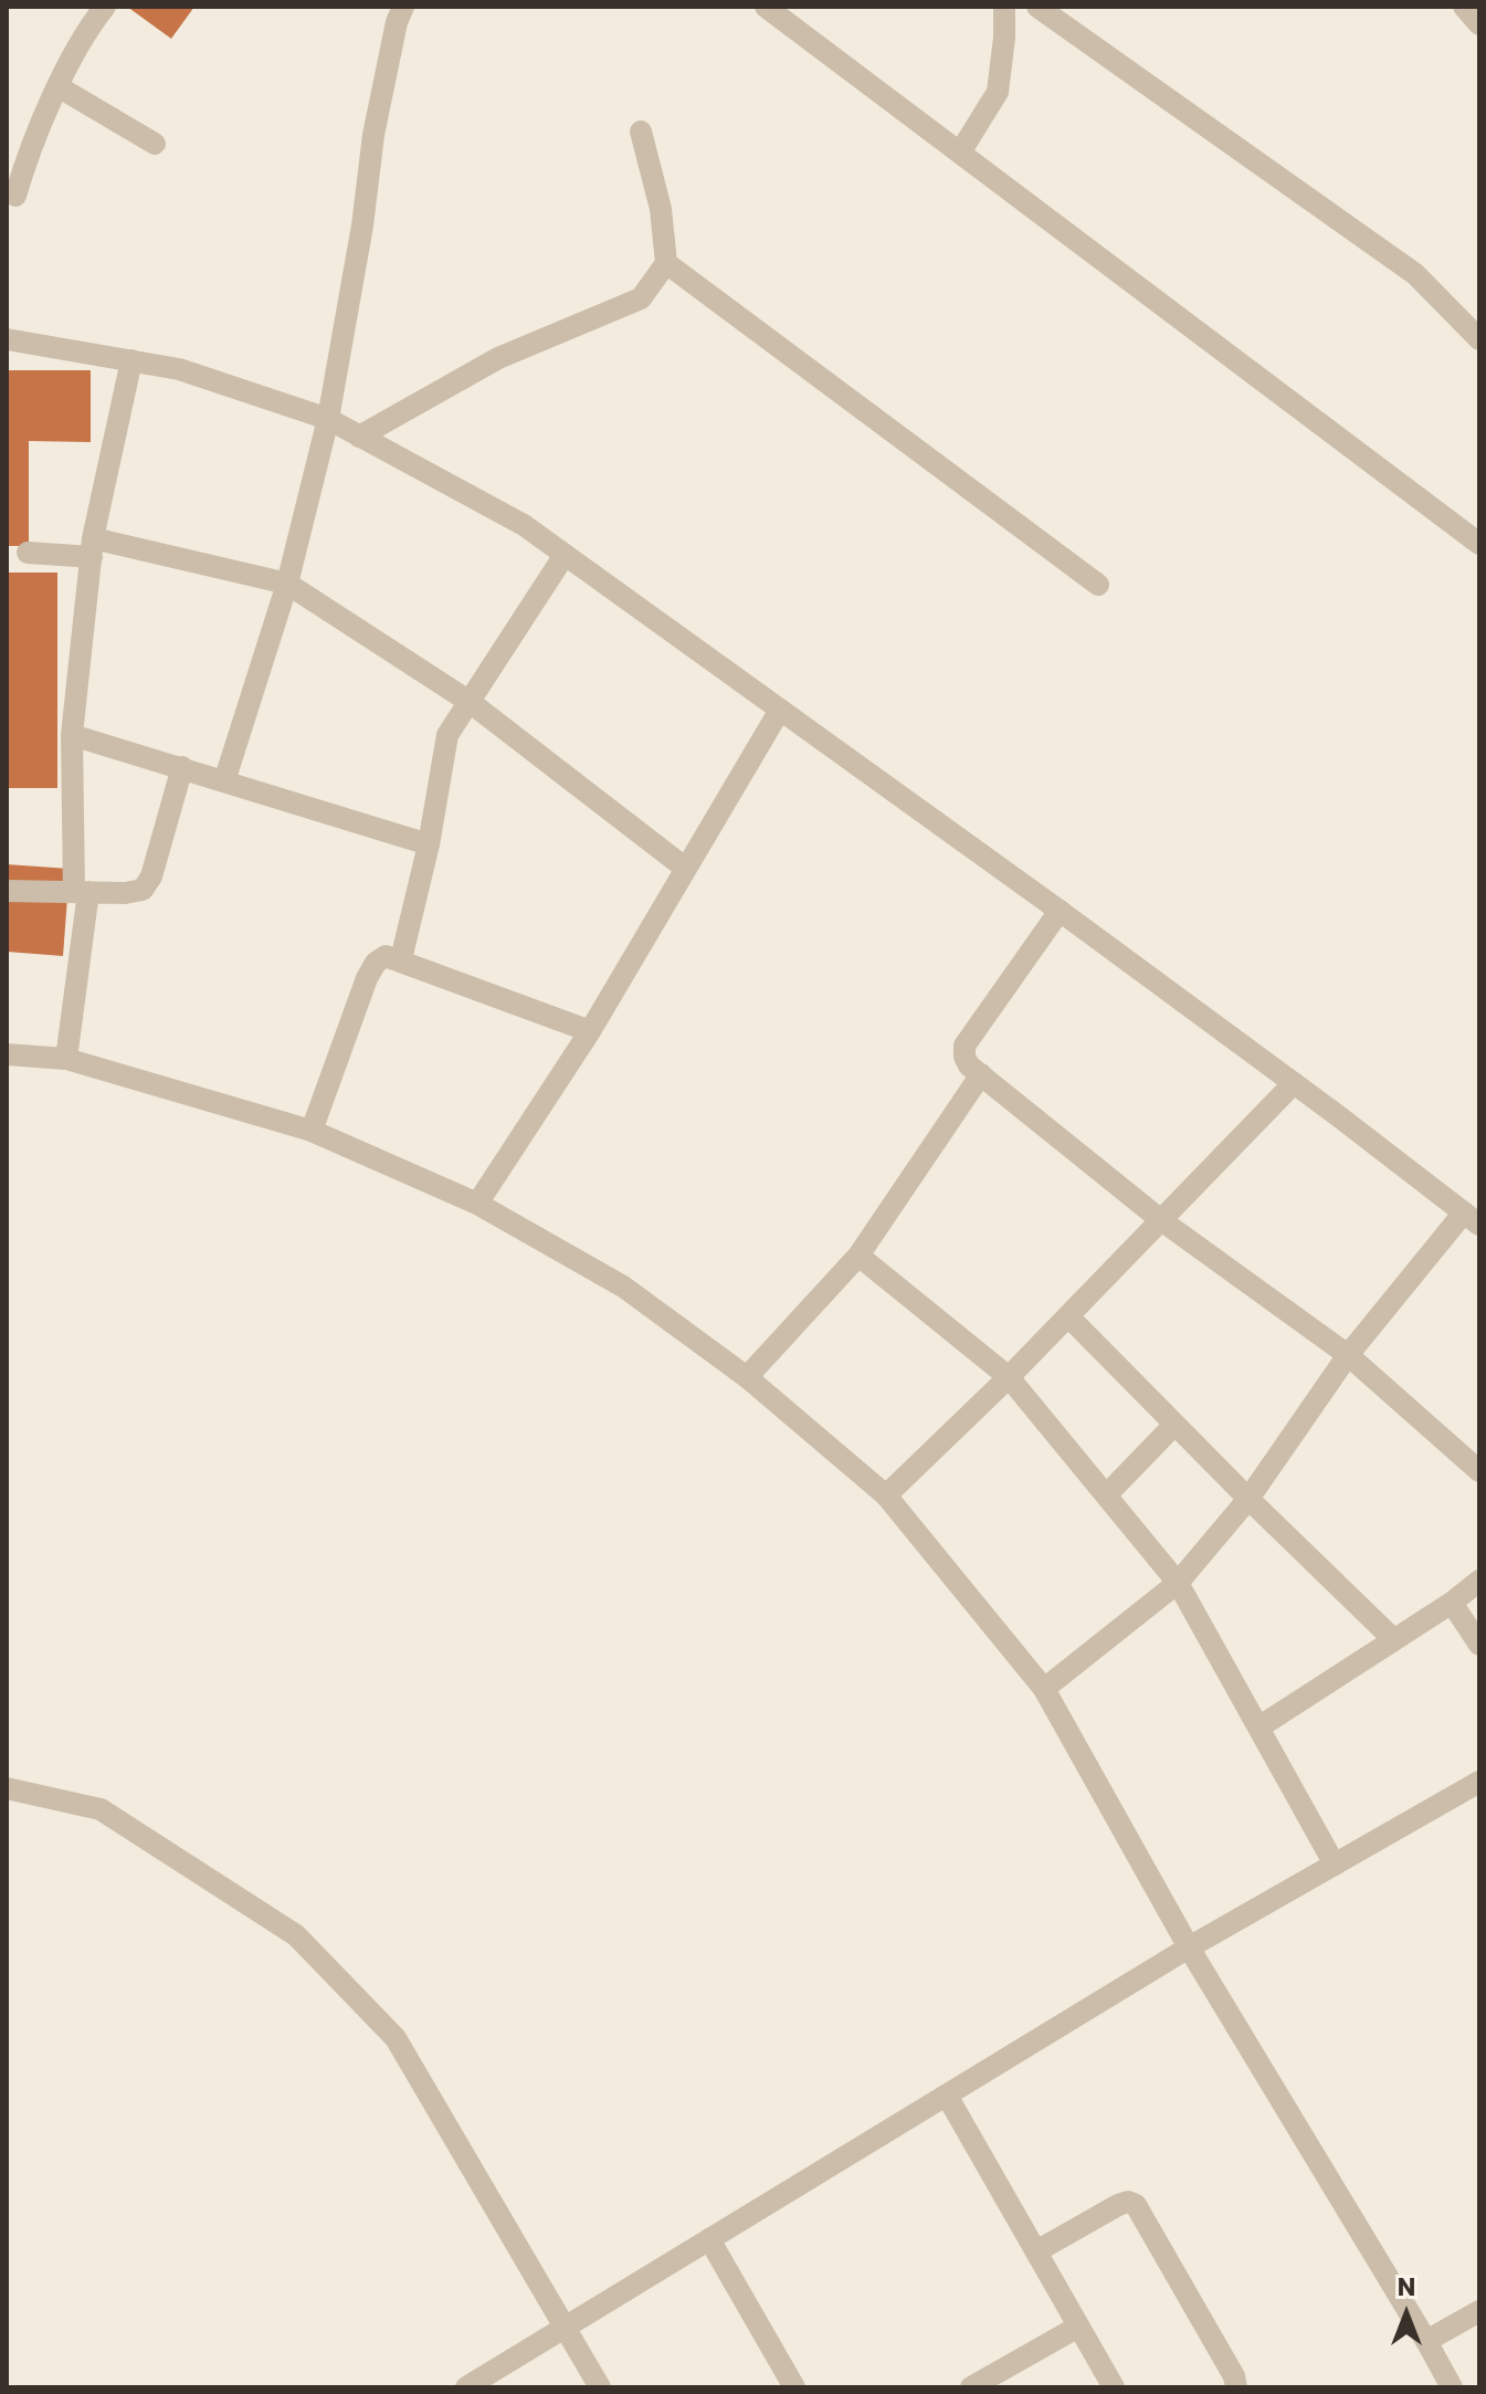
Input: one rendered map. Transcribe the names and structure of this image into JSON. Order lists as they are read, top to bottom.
{
  "north": "top"
}
